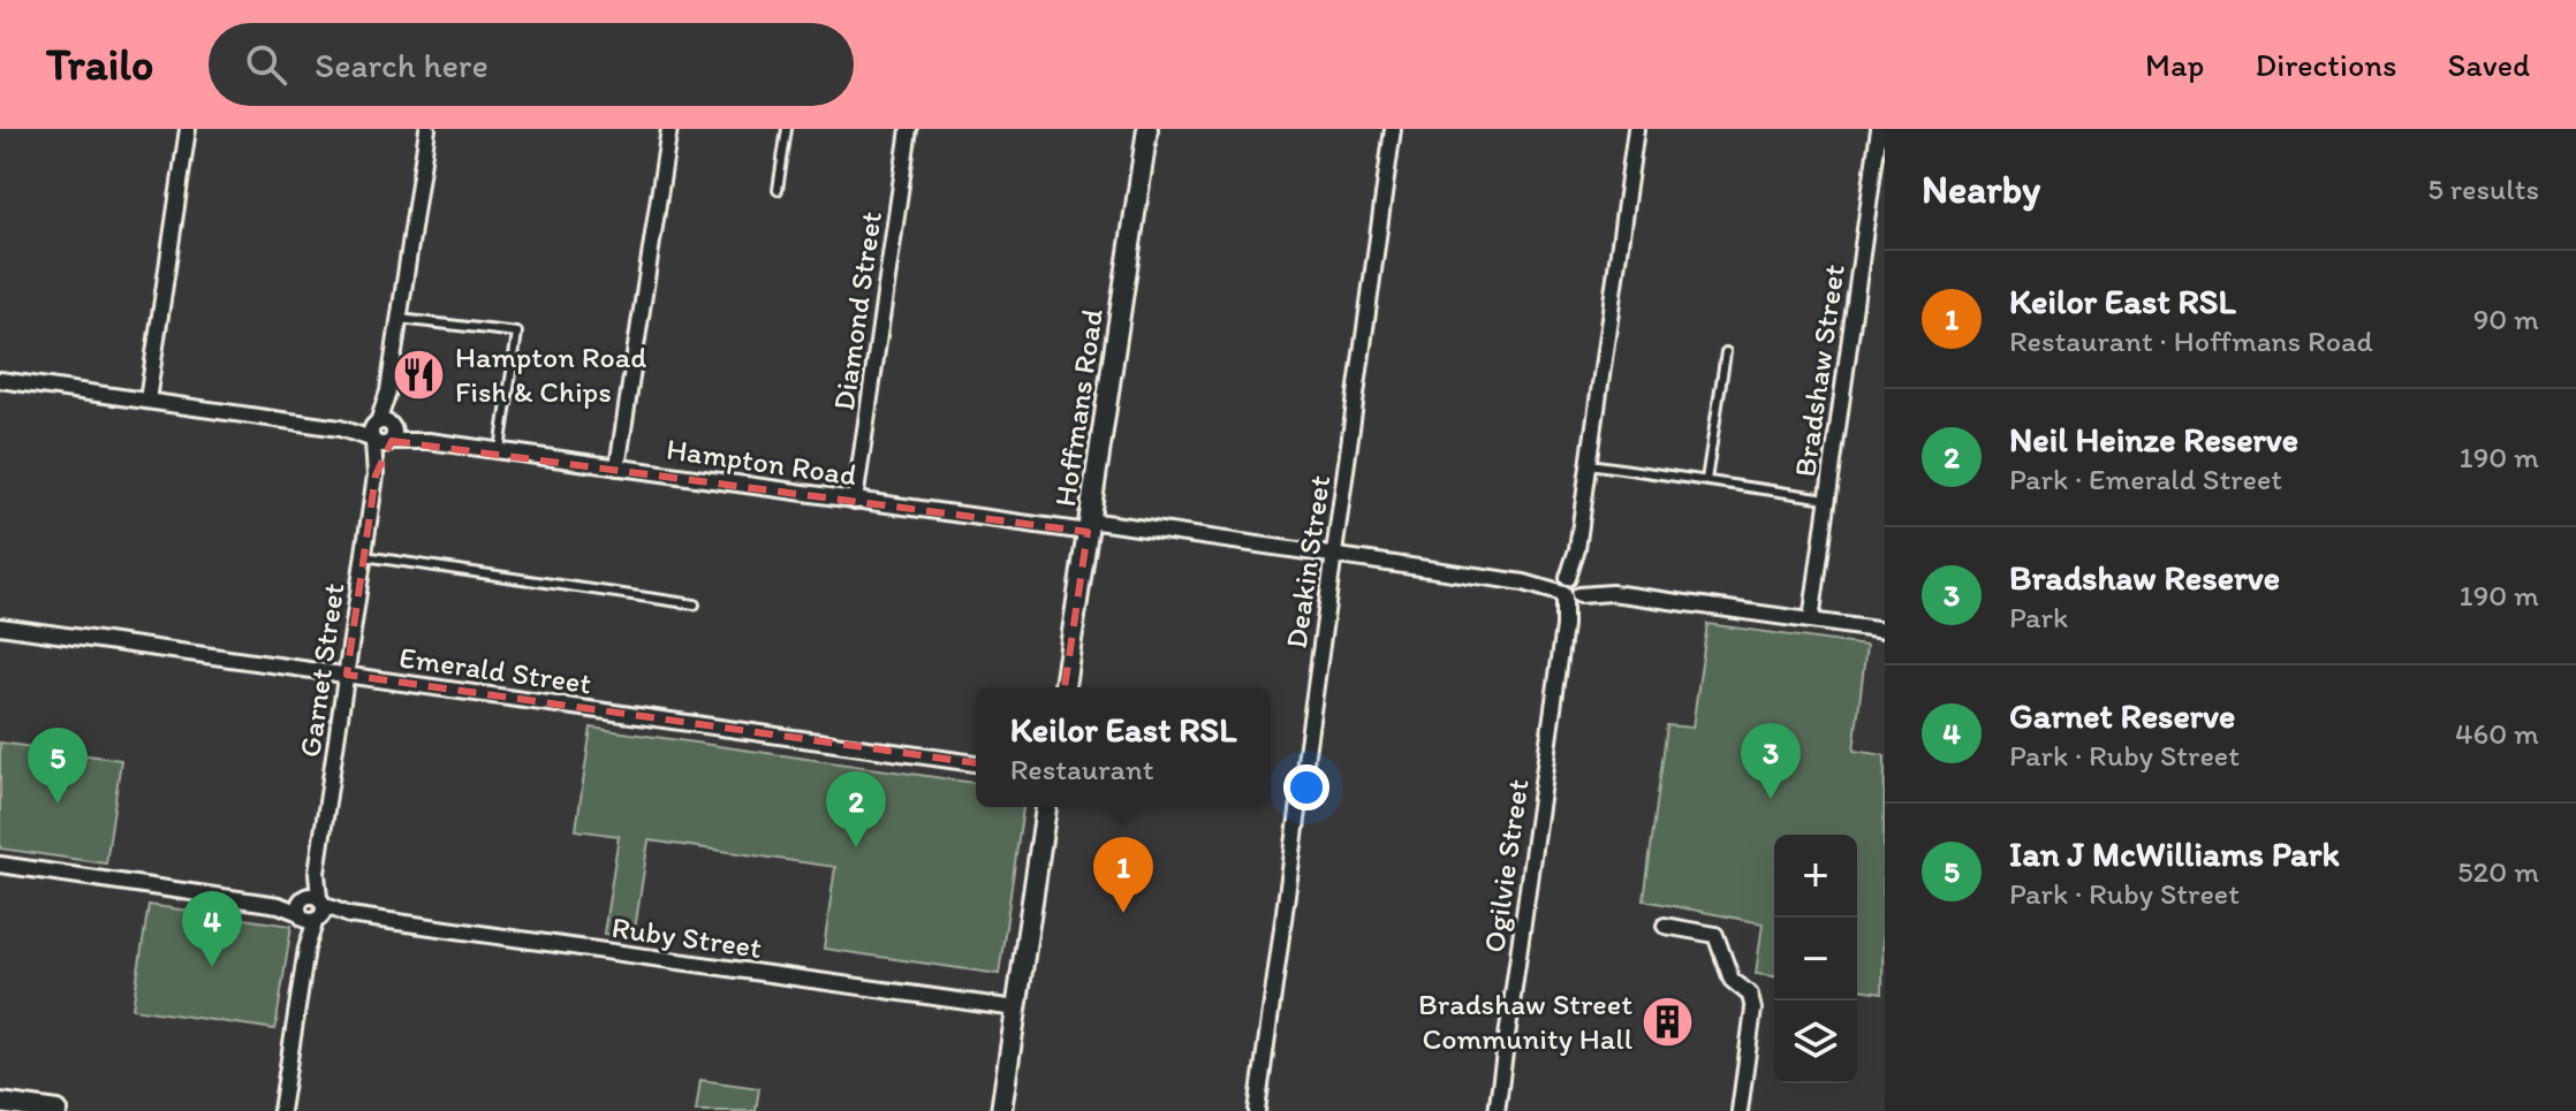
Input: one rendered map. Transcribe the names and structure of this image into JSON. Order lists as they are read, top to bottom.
{
  "streets": {
    "main road": ["Hoffmans Road"],
    "street": [
      "Diamond Street",
      "Bradshaw Street",
      "Hampton Road",
      "Deakin Street",
      "Garnet Street",
      "Emerald Street",
      "Ogilvie Street",
      "Ruby Street"
    ]
  },
  "crossings": [
    ["Diamond Street", "Hampton Road"],
    ["Hoffmans Road", "Hampton Road"],
    ["Hampton Road", "Deakin Street"],
    ["Hampton Road", "Garnet Street"],
    ["Hampton Road", "Ogilvie Street"],
    ["Garnet Street", "Emerald Street"],
    ["Garnet Street", "Ruby Street"]
  ],
  "places": {
    "restaurant": ["Hampton Road Fish & Chips"],
    "building": ["Bradshaw Street Community Hall"]
  },
  "page": {
    "header": "Trailo",
    "search": "Search here",
    "nav": ["Map", "Directions", "Saved"],
    "heading": ["Nearby", "5 results"],
    "list": [
      {
        "mark": "1",
        "name": "Keilor East RSL",
        "note": "Restaurant · Hoffmans Road",
        "value": "90 m"
      },
      {
        "mark": "2",
        "name": "Neil Heinze Reserve",
        "note": "Park · Emerald Street",
        "value": "190 m"
      },
      {
        "mark": "3",
        "name": "Bradshaw Reserve",
        "note": "Park",
        "value": "190 m"
      },
      {
        "mark": "4",
        "name": "Garnet Reserve",
        "note": "Park · Ruby Street",
        "value": "460 m"
      },
      {
        "mark": "5",
        "name": "Ian J McWilliams Park",
        "note": "Park · Ruby Street",
        "value": "520 m"
      }
    ],
    "popup": ["Keilor East RSL", "Restaurant"],
    "pins": [
      "3",
      "5",
      "2",
      "1",
      "4"
    ],
    "map_buttons": ["+", "−"]
  }
}
